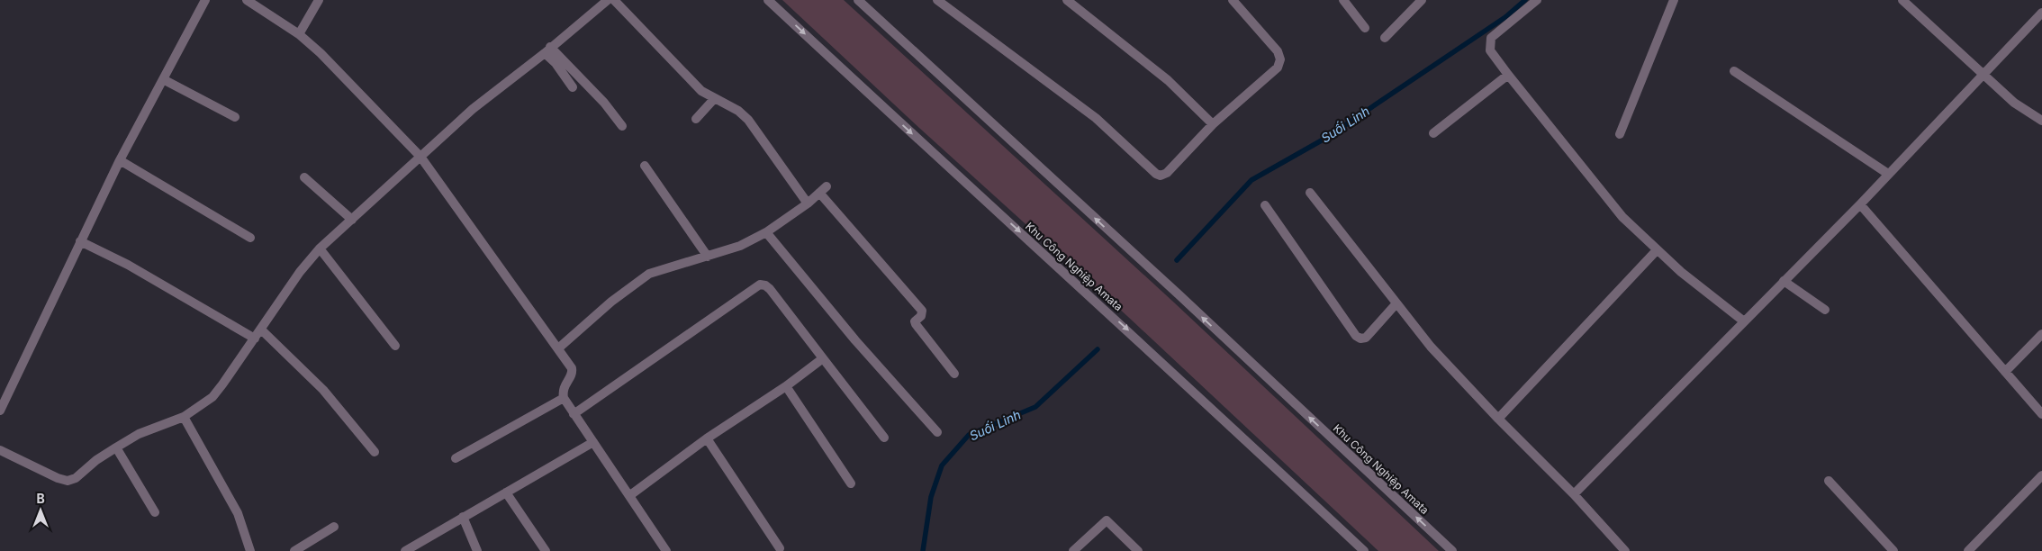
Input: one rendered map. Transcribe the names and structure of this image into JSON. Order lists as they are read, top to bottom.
{
  "streets": {
    "street": ["Khu Công Nghiệp Amata"]
  },
  "water": ["Suối Linh"],
  "north": "top"
}
